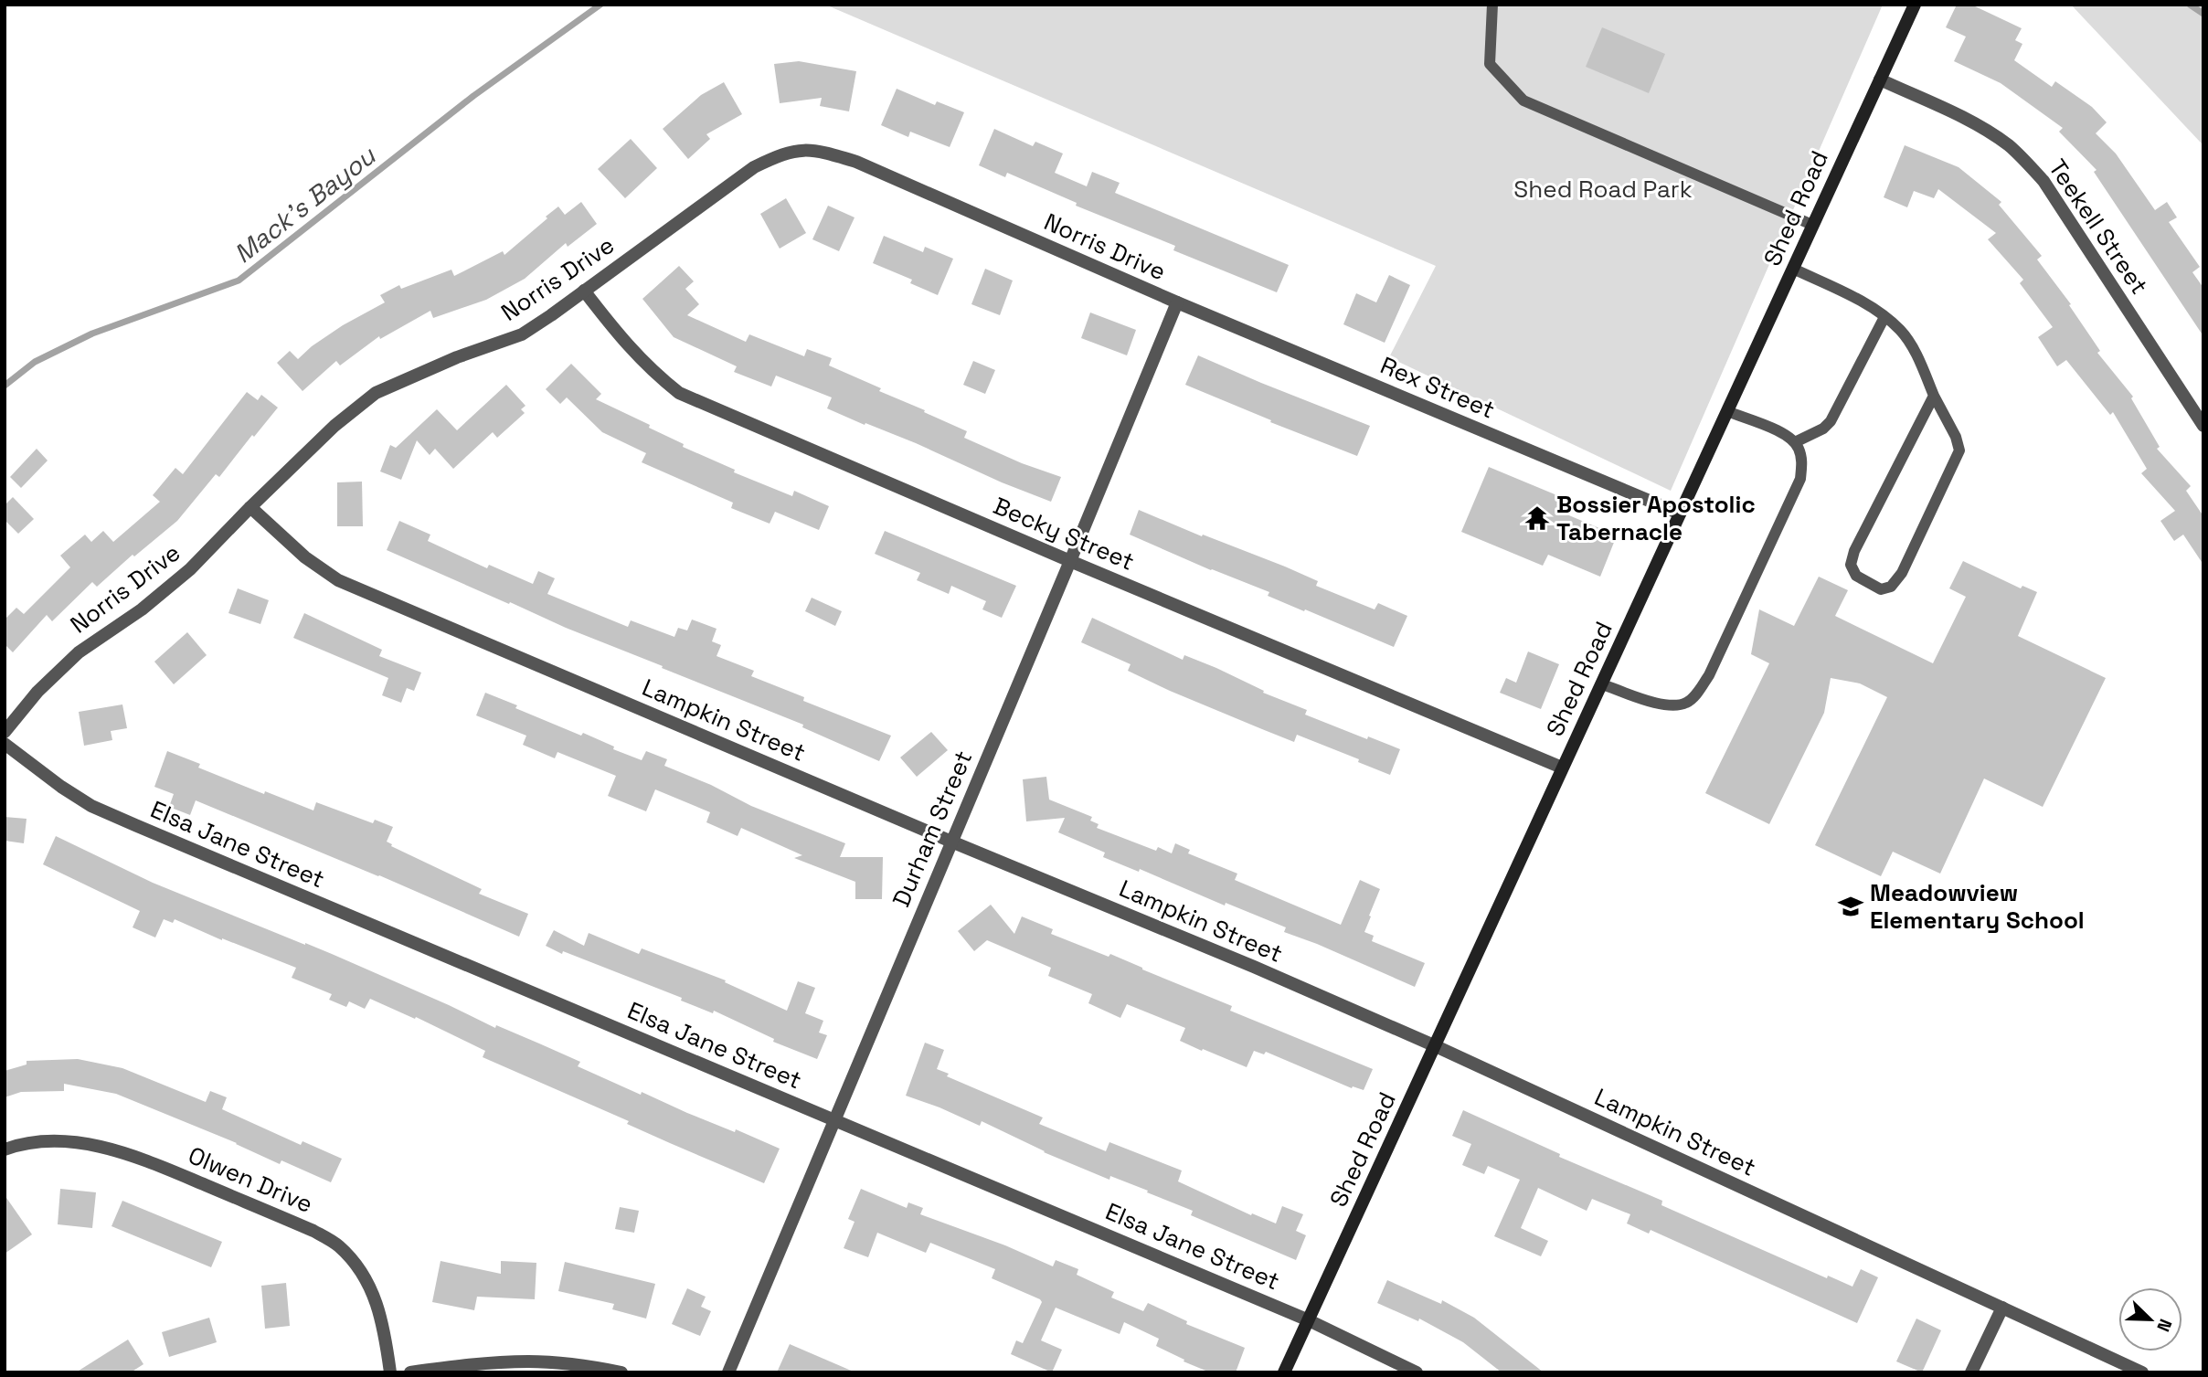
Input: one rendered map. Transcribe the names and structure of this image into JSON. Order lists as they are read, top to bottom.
{
  "streets": {
    "street": [
      "Shed Road",
      "Teekell Street",
      "Norris Drive",
      "Rex Street",
      "Becky Street",
      "Lampkin Street",
      "Durham Street",
      "Elsa Jane Street",
      "Olwen Drive"
    ]
  },
  "crossings": [
    ["Shed Road", "Teekell Street"],
    ["Shed Road", "Rex Street"],
    ["Shed Road", "Becky Street"],
    ["Shed Road", "Lampkin Street"],
    ["Shed Road", "Elsa Jane Street"],
    ["Norris Drive", "Rex Street"],
    ["Norris Drive", "Becky Street"],
    ["Norris Drive", "Lampkin Street"],
    ["Norris Drive", "Durham Street"],
    ["Rex Street", "Durham Street"],
    ["Becky Street", "Durham Street"],
    ["Lampkin Street", "Durham Street"],
    ["Durham Street", "Elsa Jane Street"]
  ],
  "water": ["Mack's Bayou"],
  "parks": ["Shed Road Park"],
  "places": {
    "temple": ["Bossier Apostolic Tabernacle"],
    "school or university": ["Meadowview Elementary School"]
  },
  "north": "bottom right"
}
